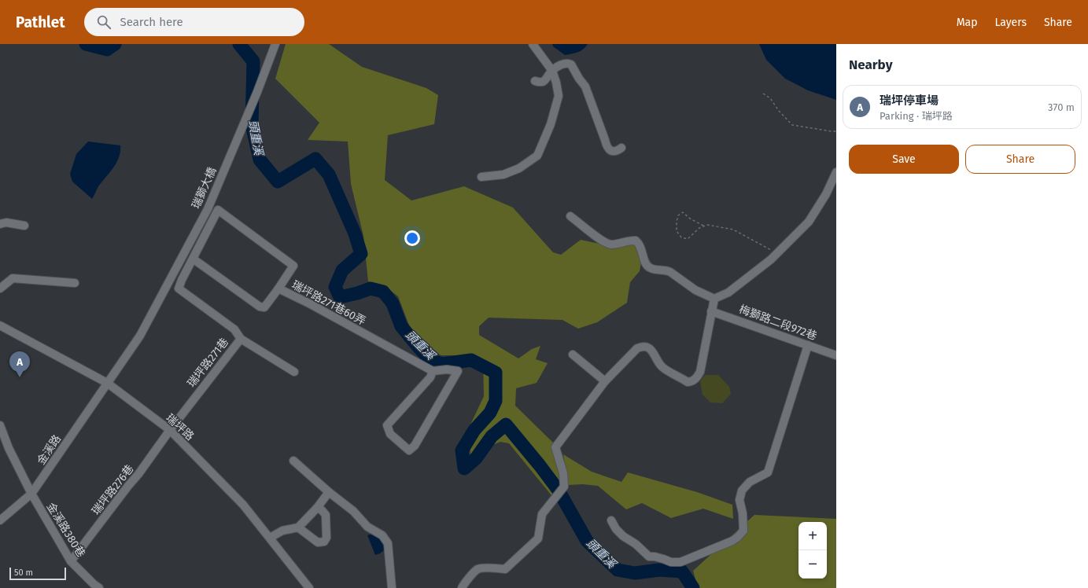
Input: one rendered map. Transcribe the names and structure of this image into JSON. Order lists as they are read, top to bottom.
{
  "streets": {
    "street": [
      "瑞獅大橋",
      "瑞坪路271巷60弄",
      "梅獅路二段972巷",
      "瑞坪路271巷",
      "瑞坪路",
      "金溪路",
      "瑞坪路276巷",
      "金溪路380巷"
    ]
  },
  "crossings": [
    ["瑞獅大橋", "瑞坪路"],
    ["瑞獅大橋", "金溪路"],
    ["瑞坪路271巷60弄", "瑞坪路271巷"],
    ["瑞坪路271巷", "瑞坪路"],
    ["瑞坪路271巷", "瑞坪路276巷"],
    ["瑞坪路", "金溪路"],
    ["瑞坪路", "瑞坪路276巷"],
    ["金溪路", "金溪路380巷"],
    ["瑞坪路276巷", "金溪路380巷"]
  ],
  "water": ["頭重溪"],
  "scale_bar": "50 m",
  "page": {
    "header": "Pathlet",
    "search": "Search here",
    "nav": ["Map", "Layers", "Share"],
    "heading": "Nearby",
    "list": [
      {
        "mark": "A",
        "name": "瑞坪停車場",
        "note": "Parking · 瑞坪路",
        "value": "370 m"
      }
    ],
    "buttons": ["Save", "Share"],
    "pins": "A",
    "map_buttons": ["+", "−"],
    "scale": "50 m"
  }
}
